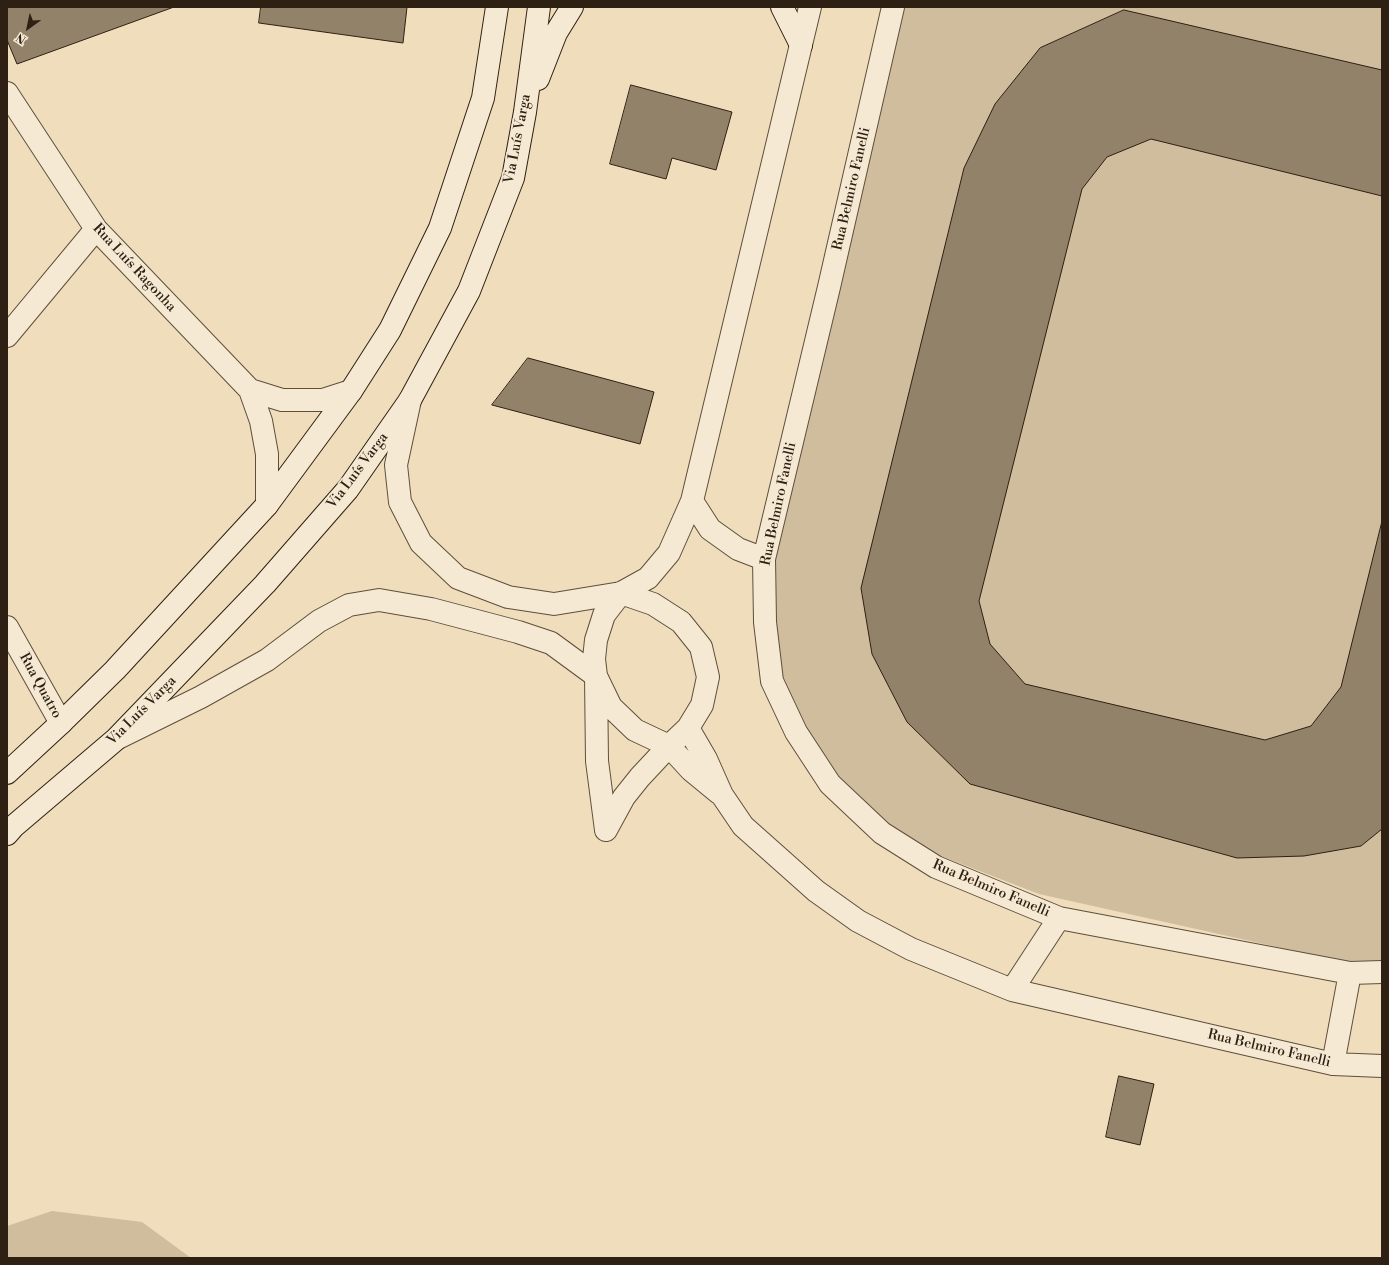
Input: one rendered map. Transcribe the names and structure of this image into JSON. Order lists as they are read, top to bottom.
{
  "streets": {
    "street": [
      "Via Luís Varga",
      "Rua Belmiro Fanelli",
      "Rua Luís Ragonha",
      "Rua Quatro"
    ]
  },
  "north": "bottom left"
}
